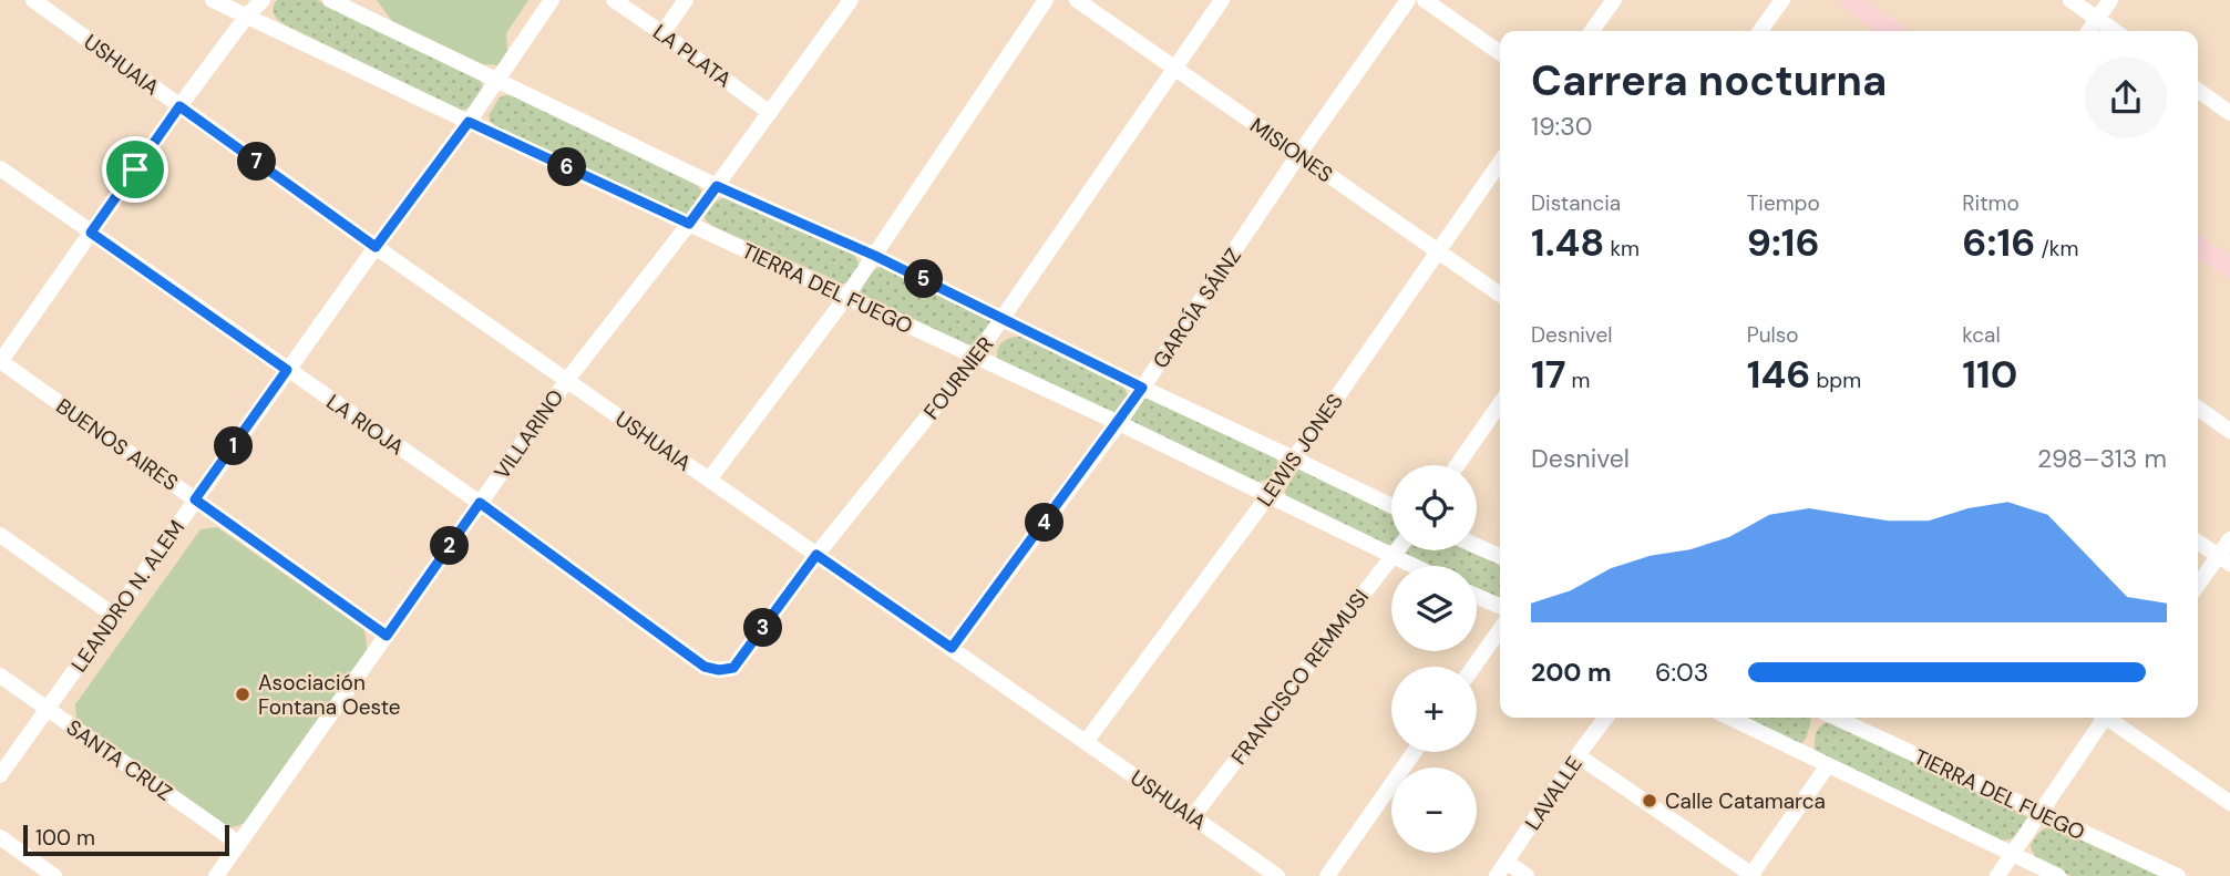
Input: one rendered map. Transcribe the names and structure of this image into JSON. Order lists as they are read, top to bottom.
{
  "streets": {
    "street": [
      "LA PLATA",
      "USHUAIA",
      "MISIONES",
      "TIERRA DEL FUEGO",
      "GARCÍA SÁINZ",
      "FOURNIER",
      "LA RIOJA",
      "VILLARINO",
      "BUENOS AIRES",
      "LEWIS JONES",
      "LEANDRO N. ALEM",
      "FRANCISCO REMMUSI",
      "SANTA CRUZ",
      "LAVALLE"
    ]
  },
  "crossings": [
    ["LA PLATA", "VILLARINO"],
    ["USHUAIA", "GARCÍA SÁINZ"],
    ["USHUAIA", "FOURNIER"],
    ["USHUAIA", "VILLARINO"],
    ["USHUAIA", "LEWIS JONES"],
    ["USHUAIA", "LEANDRO N. ALEM"],
    ["USHUAIA", "FRANCISCO REMMUSI"],
    ["MISIONES", "GARCÍA SÁINZ"],
    ["MISIONES", "FOURNIER"],
    ["MISIONES", "LEWIS JONES"],
    ["TIERRA DEL FUEGO", "GARCÍA SÁINZ"],
    ["TIERRA DEL FUEGO", "FOURNIER"],
    ["TIERRA DEL FUEGO", "VILLARINO"],
    ["TIERRA DEL FUEGO", "LEWIS JONES"],
    ["TIERRA DEL FUEGO", "LEANDRO N. ALEM"],
    ["TIERRA DEL FUEGO", "FRANCISCO REMMUSI"],
    ["FOURNIER", "LA RIOJA"],
    ["LA RIOJA", "VILLARINO"],
    ["LA RIOJA", "LEANDRO N. ALEM"],
    ["VILLARINO", "BUENOS AIRES"],
    ["VILLARINO", "SANTA CRUZ"],
    ["BUENOS AIRES", "LEANDRO N. ALEM"],
    ["LEANDRO N. ALEM", "SANTA CRUZ"]
  ],
  "places": ["Asociación Fontana Oeste", "Calle Catamarca"],
  "scale_bar": "100 m",
  "page": {
    "heading": ["Carrera nocturna", "19:30"],
    "pins": [
      "7",
      "6",
      "5",
      "1",
      "4",
      "2",
      "3"
    ],
    "stats": [
      ["Distancia", "1.48 km"],
      ["Tiempo", "9:16"],
      ["Ritmo", "6:16 /km"],
      ["Desnivel", "17 m"],
      ["Pulso", "146 bpm"],
      ["kcal", "110"]
    ],
    "chart": ["Desnivel", "298–313 m"],
    "map_buttons": ["+", "−"],
    "list": [
      {
        "name": "200 m",
        "note": "6:03"
      }
    ],
    "scale": "100 m"
  }
}
